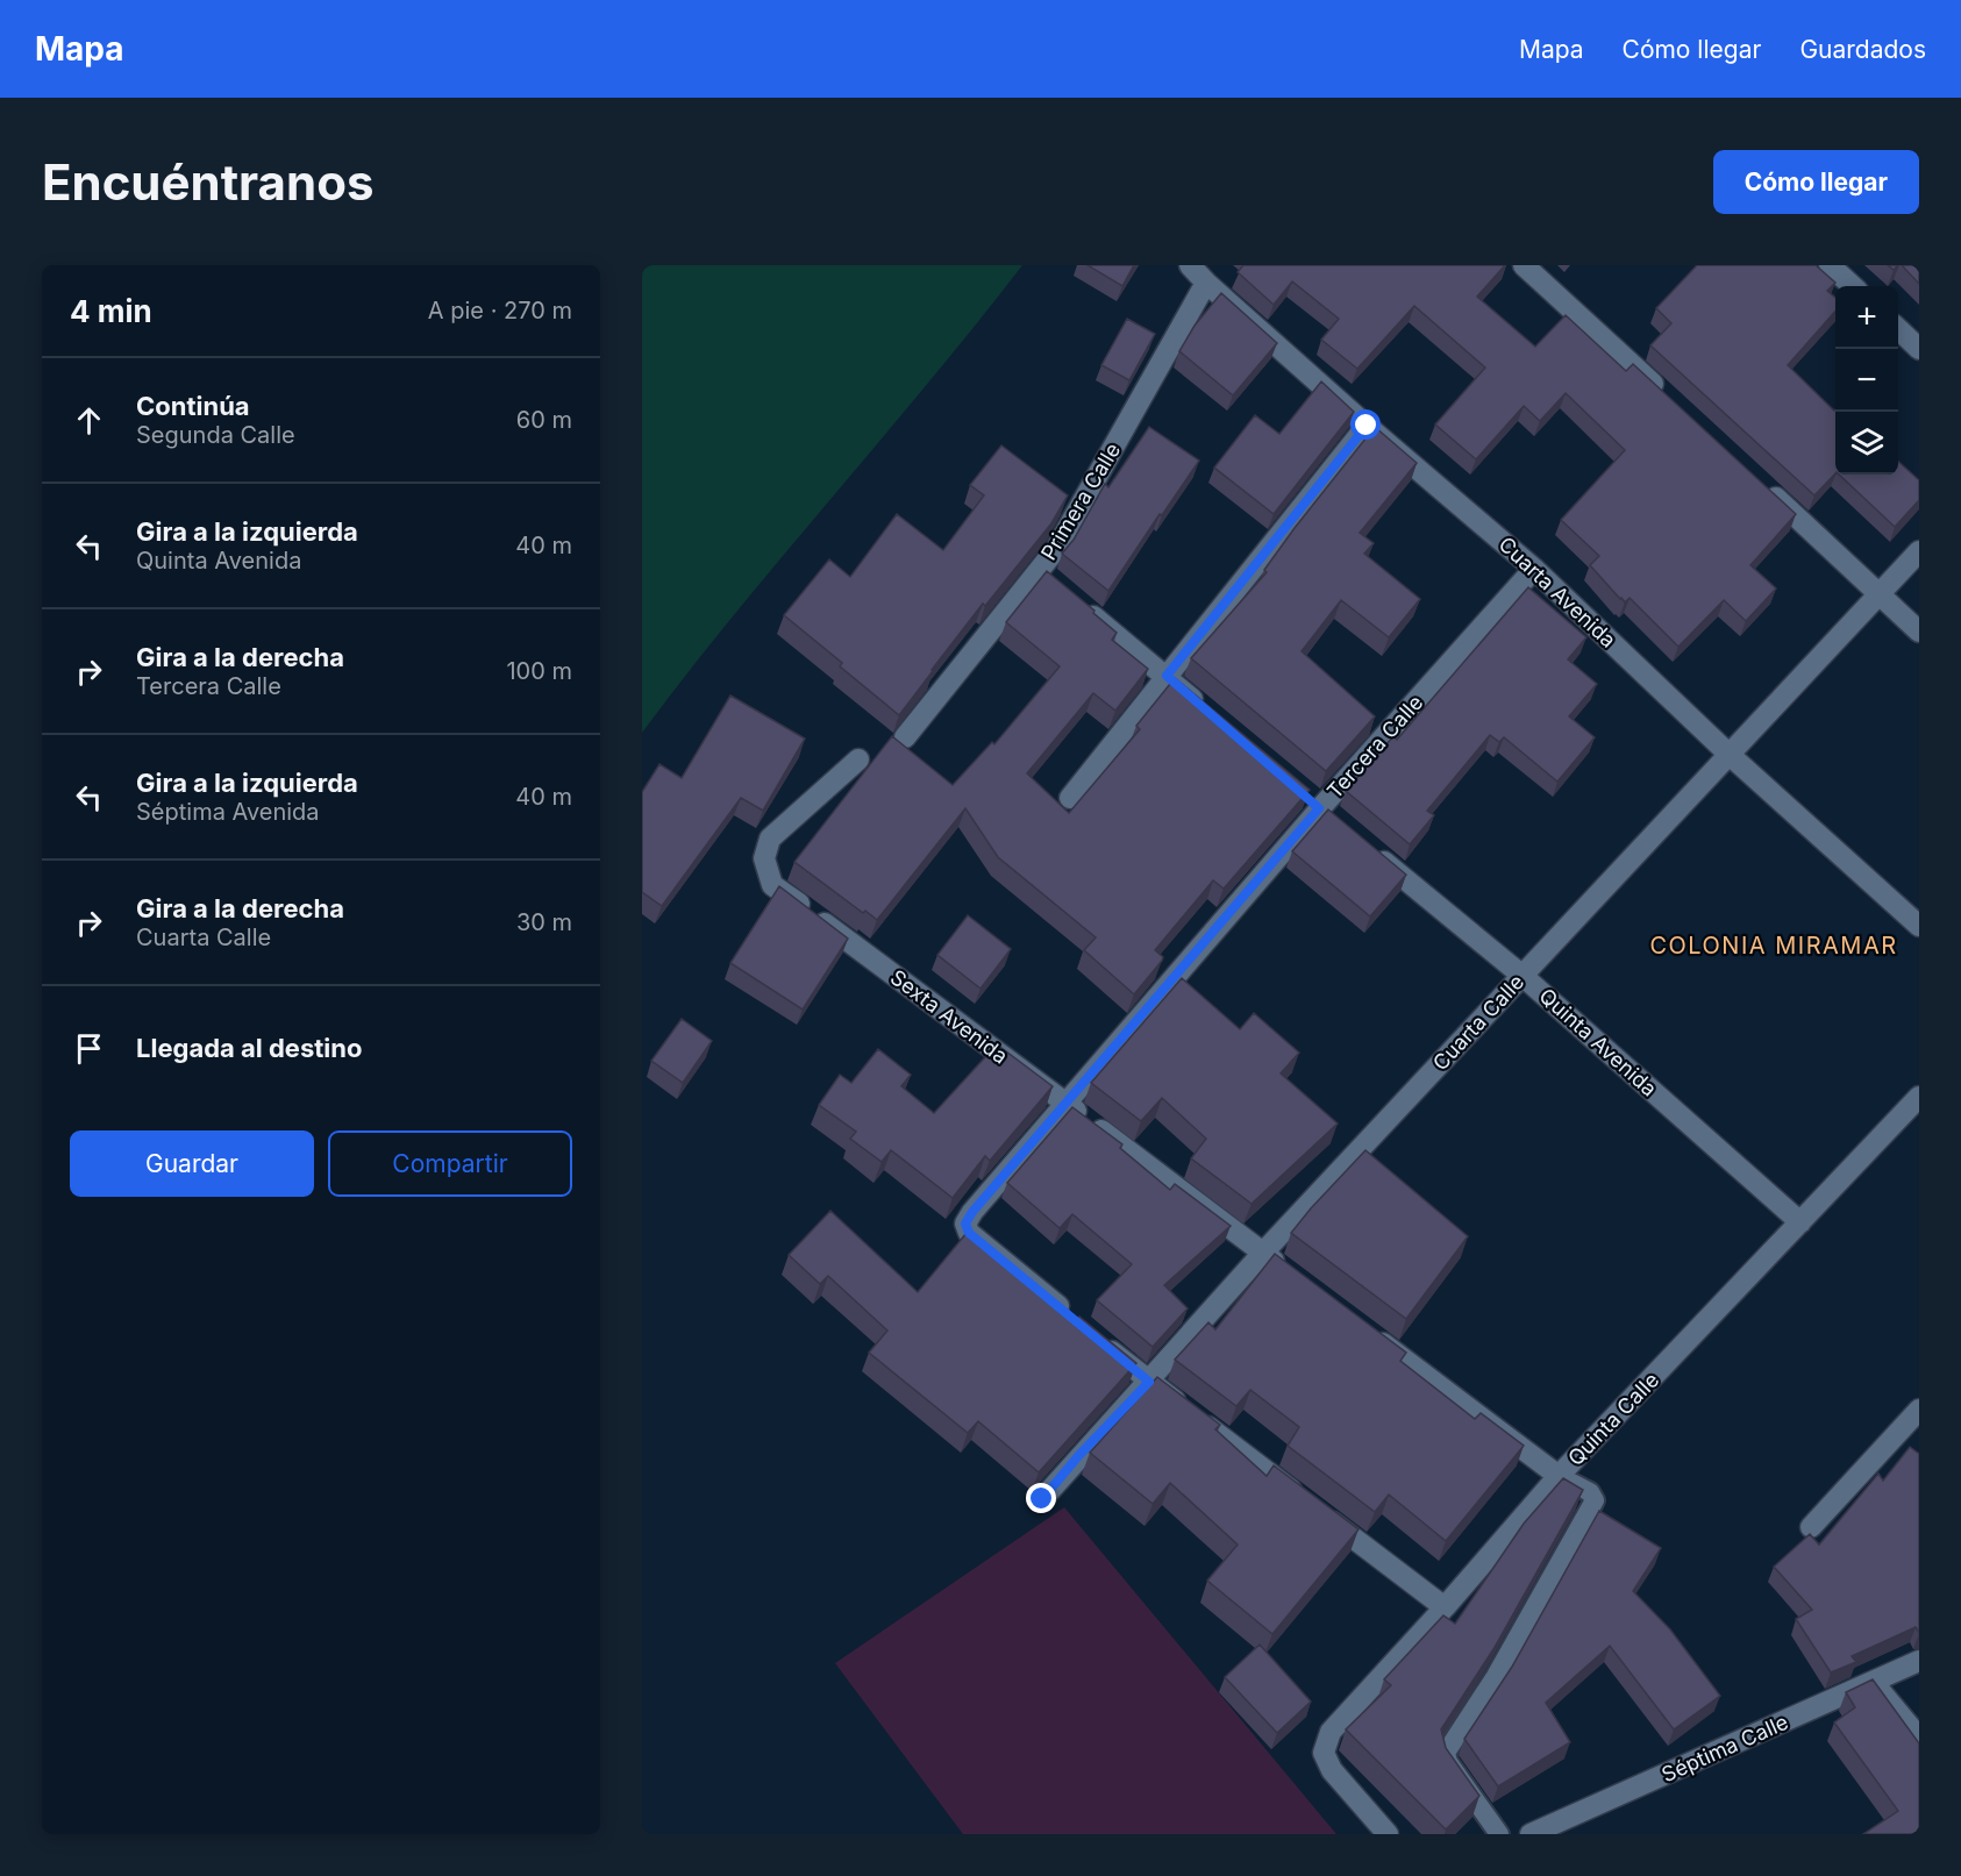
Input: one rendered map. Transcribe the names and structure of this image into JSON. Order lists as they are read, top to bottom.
{
  "streets": {
    "street": [
      "Primera Calle",
      "Cuarta Avenida",
      "Tercera Calle",
      "Sexta Avenida",
      "Cuarta Calle",
      "Quinta Avenida",
      "Quinta Calle",
      "Séptima Calle"
    ]
  },
  "crossings": [
    ["Primera Calle", "Cuarta Avenida"],
    ["Cuarta Avenida", "Tercera Calle"],
    ["Cuarta Avenida", "Cuarta Calle"],
    ["Tercera Calle", "Sexta Avenida"],
    ["Sexta Avenida", "Cuarta Calle"],
    ["Cuarta Calle", "Quinta Avenida"],
    ["Quinta Avenida", "Quinta Calle"]
  ],
  "districts": ["COLONIA MIRAMAR"],
  "page": {
    "header": "Mapa",
    "nav": ["Mapa", "Cómo llegar", "Guardados"],
    "buttons": [
      "Cómo llegar",
      ["Guardar", "Compartir"]
    ],
    "title": "Encuéntranos",
    "heading": ["4 min", "A pie · 270 m"],
    "map_buttons": ["+", "−"],
    "list": [
      ["Continúa", "Segunda Calle", "60 m"],
      ["Gira a la izquierda", "Quinta Avenida", "40 m"],
      ["Gira a la derecha", "Tercera Calle", "100 m"],
      ["Gira a la izquierda", "Séptima Avenida", "40 m"],
      ["Gira a la derecha", "Cuarta Calle", "30 m"],
      "Llegada al destino"
    ]
  }
}
